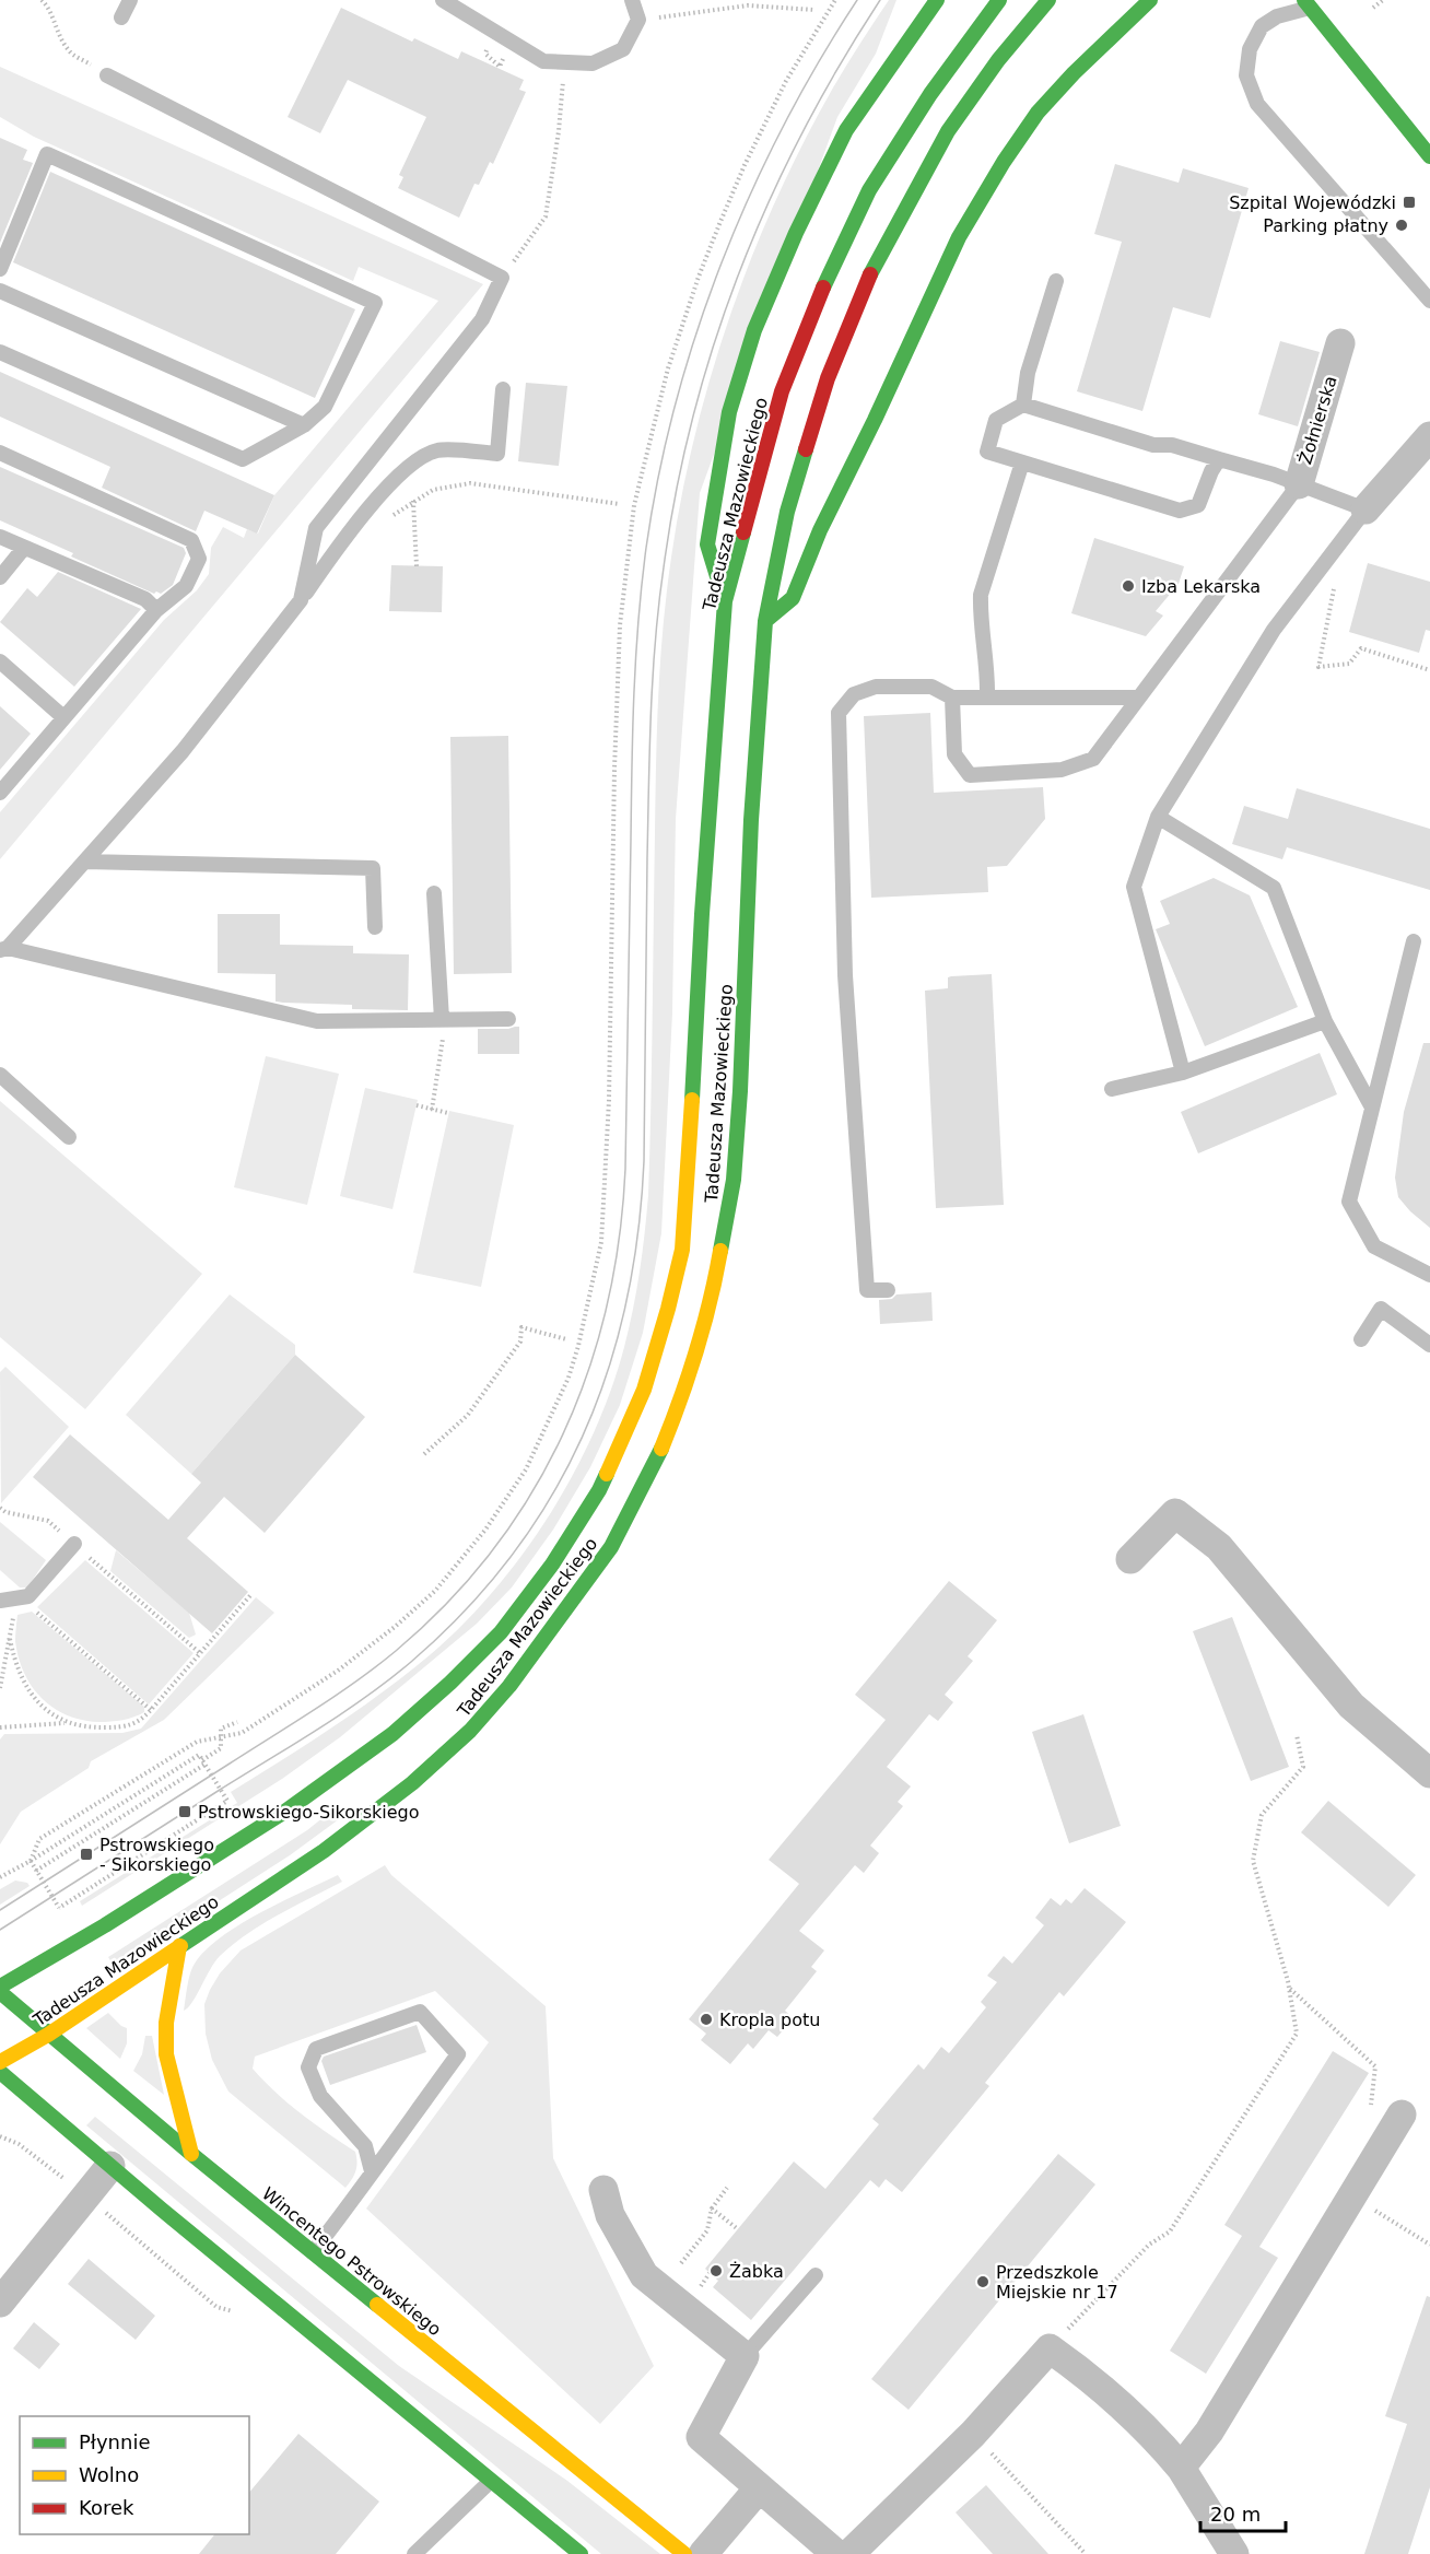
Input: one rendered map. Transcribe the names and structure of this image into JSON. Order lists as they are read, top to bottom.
{
  "streets": {
    "street": ["Żołnierska", "Tadeusza Mazowieckiego", "Wincentego Pstrowskiego"]
  },
  "crossings": [
    ["Tadeusza Mazowieckiego", "Wincentego Pstrowskiego"]
  ],
  "places": {
    "transit": ["Szpital Wojewódzki", "Pstrowskiego-Sikorskiego", "Pstrowskiego - Sikorskiego"],
    "other": [
      "Parking płatny",
      "Izba Lekarska",
      "Kropla potu",
      "Żabka",
      "Przedszkole Miejskie nr 17"
    ]
  },
  "legend": ["Płynnie", "Wolno", "Korek"],
  "scale_bar": "20 m"
}
